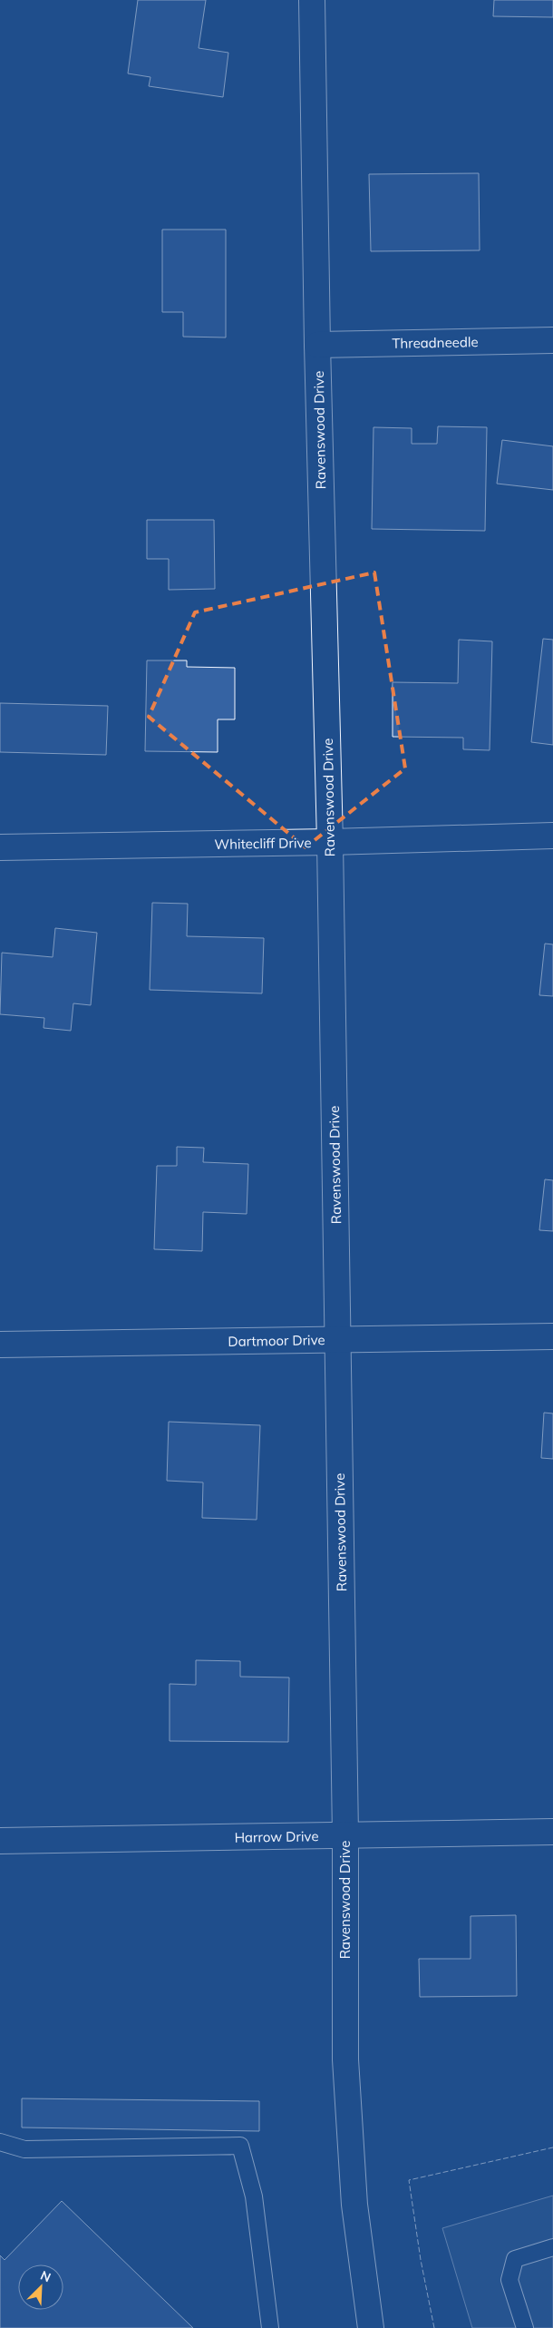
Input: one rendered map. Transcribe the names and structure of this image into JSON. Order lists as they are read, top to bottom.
{
  "streets": {
    "street": [
      "Threadneedle",
      "Ravenswood Drive",
      "Whitecliff Drive",
      "Dartmoor Drive",
      "Harrow Drive"
    ]
  },
  "crossings": [
    ["Threadneedle", "Ravenswood Drive"],
    ["Ravenswood Drive", "Whitecliff Drive"],
    ["Ravenswood Drive", "Dartmoor Drive"],
    ["Ravenswood Drive", "Harrow Drive"]
  ],
  "north": "top right"
}
